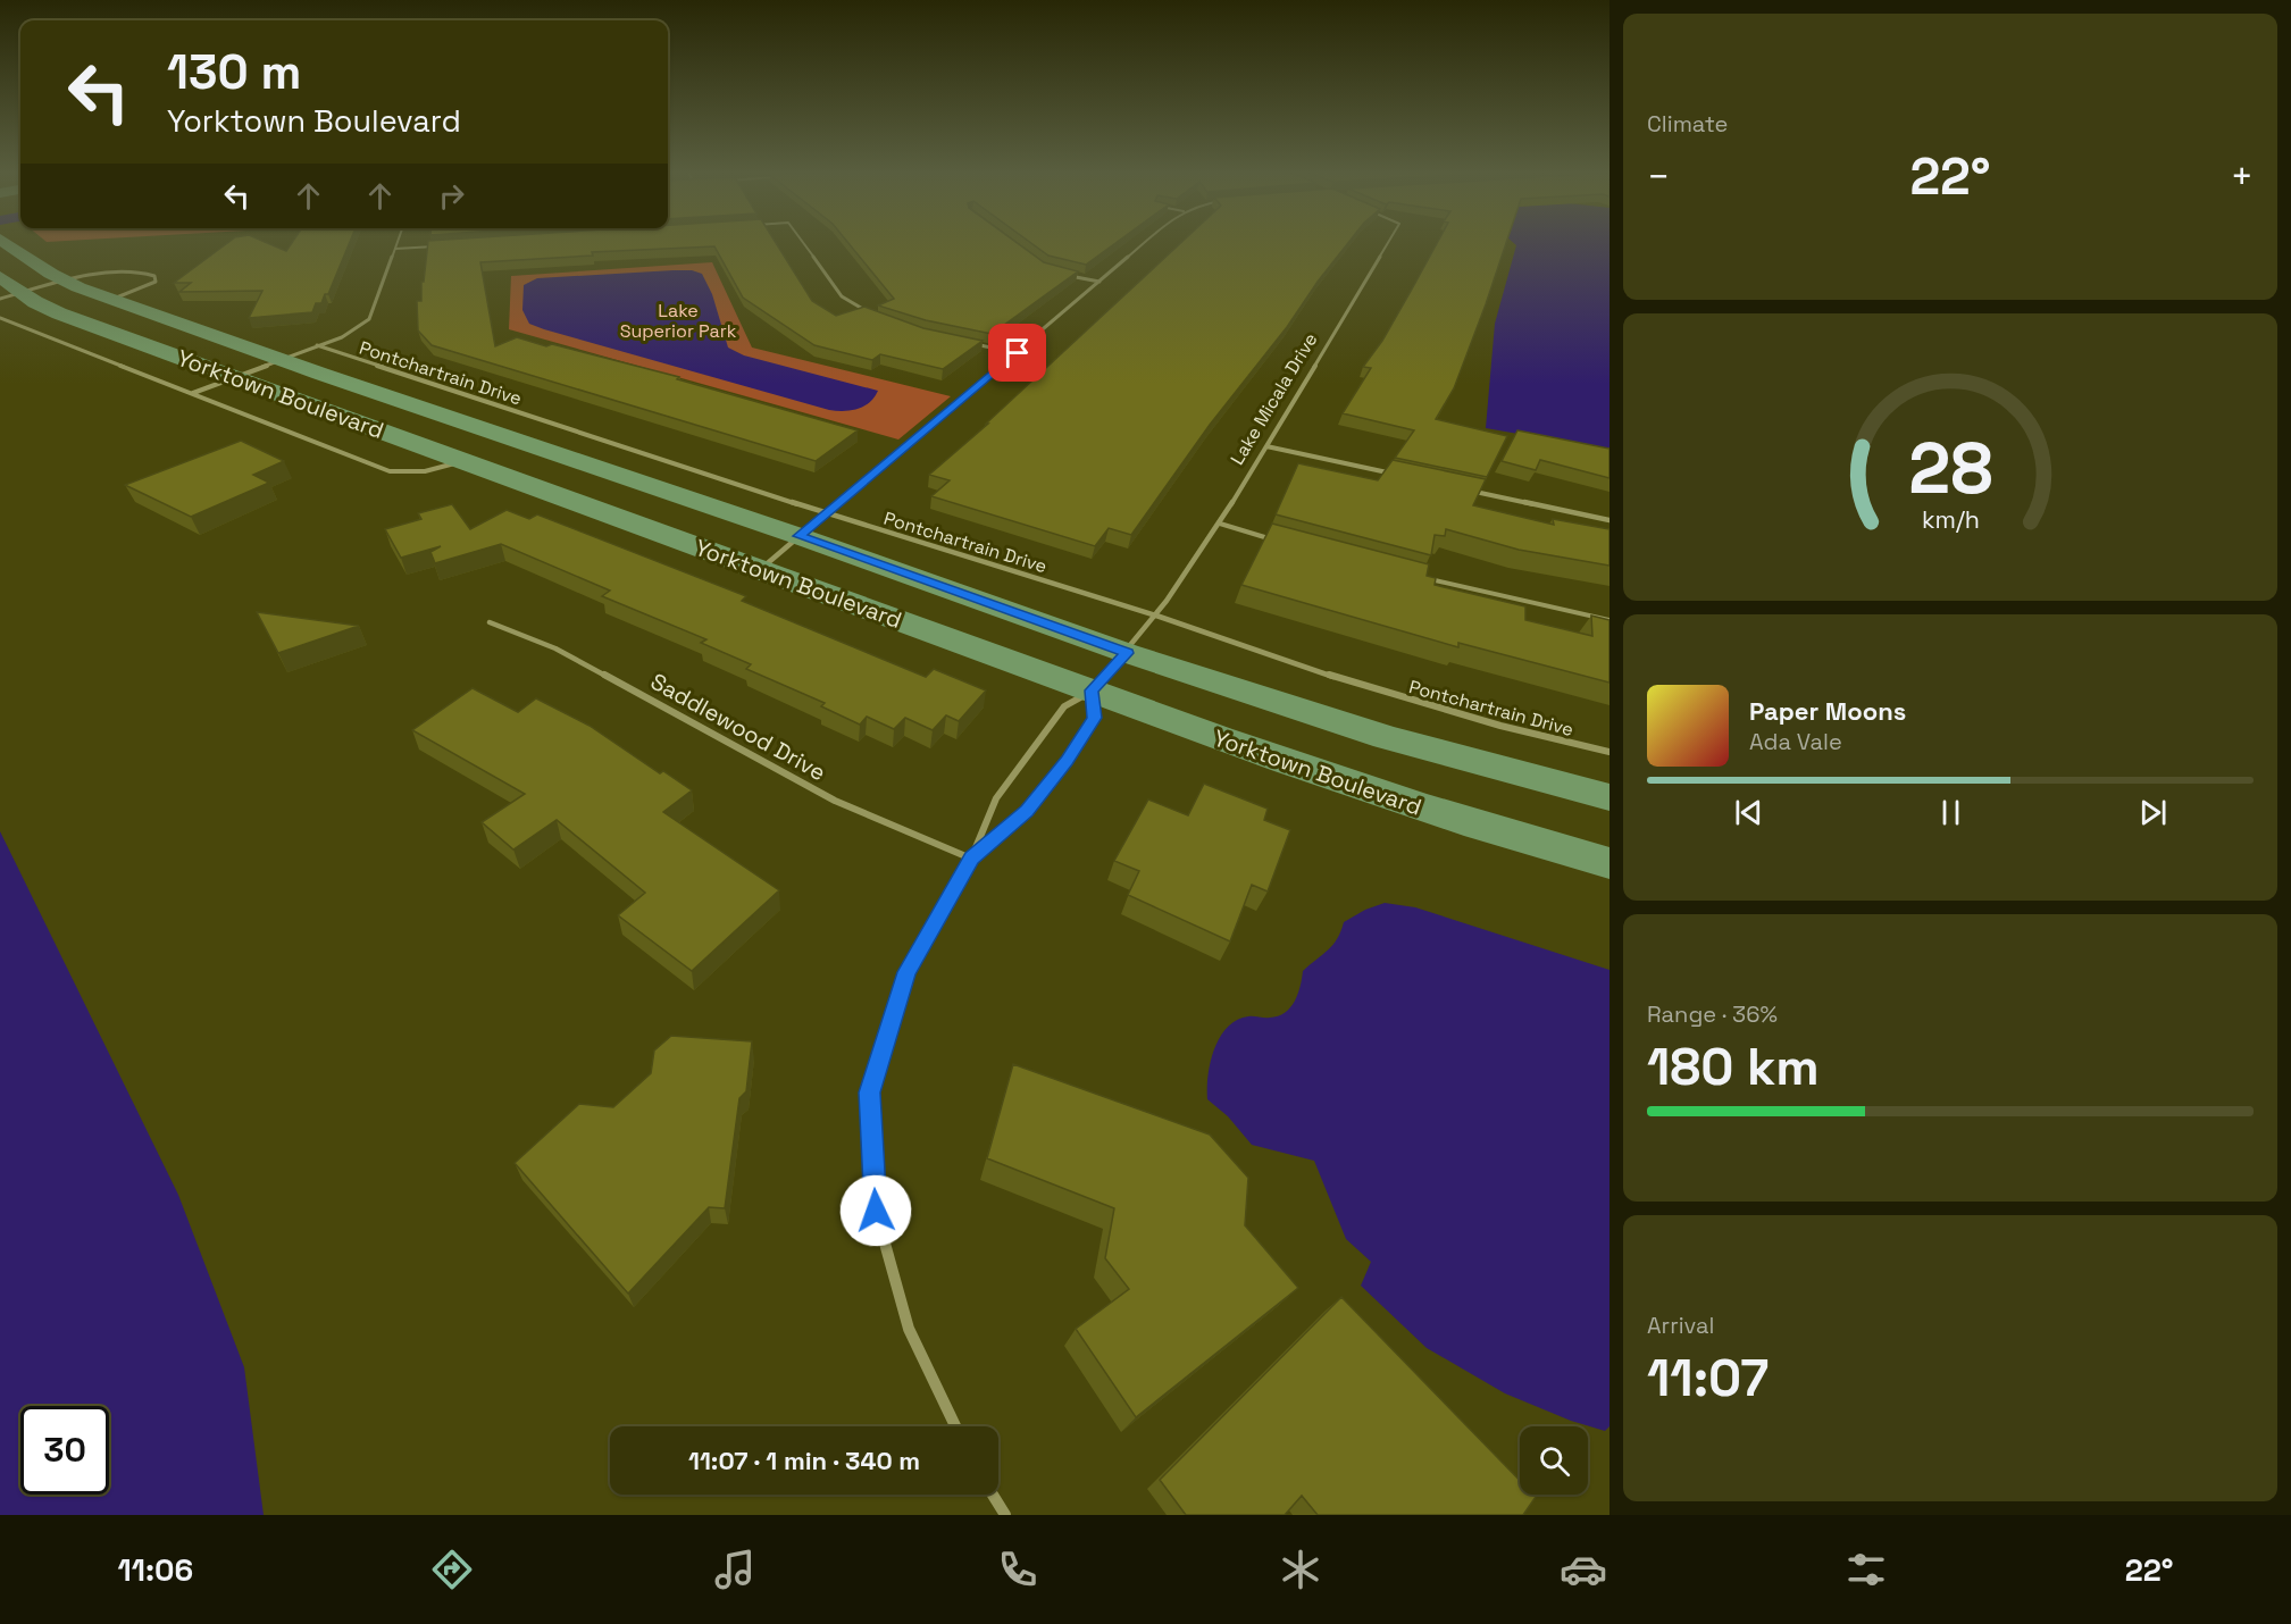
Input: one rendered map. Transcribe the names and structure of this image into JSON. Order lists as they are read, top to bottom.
{
  "streets": {
    "main road": ["Yorktown Boulevard"],
    "street": ["Pontchartrain Drive", "Lake Micala Drive", "Saddlewood Drive"]
  },
  "crossings": [
    ["Pontchartrain Drive", "Lake Micala Drive"],
    ["Yorktown Boulevard", "Lake Micala Drive"],
    ["Lake Micala Drive", "Saddlewood Drive"]
  ],
  "parks": ["Lake Superior Park"],
  "page": {
    "tile": [
      "Climate",
      ["Range · 36%", "180 km"],
      ["Arrival", "11:07"]
    ],
    "turn": ["130 m", "Yorktown Boulevard"],
    "heat": ["−", "22°", "+"],
    "song": ["Paper Moons", "Ada Vale"],
    "limit": "30",
    "trip": "11:07 · 1 min · 340 m",
    "tabs": ["11:06", "22°"],
    "gauge": ["28", "km/h"]
  }
}
